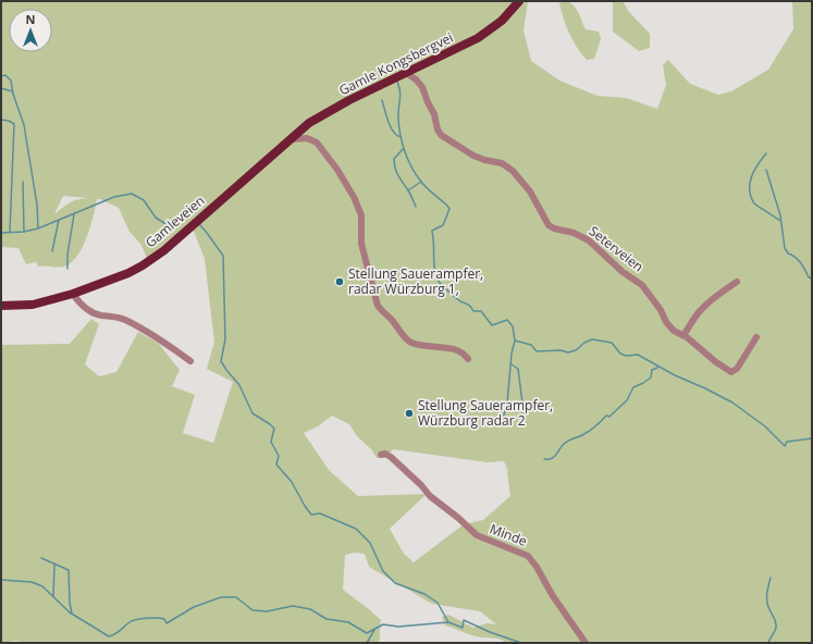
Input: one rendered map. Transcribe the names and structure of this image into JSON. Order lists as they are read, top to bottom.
{
  "streets": {
    "main road": ["Gamle Kongsbergvei", "Gamleveien"],
    "street": ["Seterveien", "Minde"]
  },
  "crossings": [
    ["Gamle Kongsbergvei", "Gamleveien"],
    ["Gamle Kongsbergvei", "Seterveien"]
  ],
  "places": ["Stellung Sauerampfer, radar Würzburg 1,", "Stellung Sauerampfer, Würzburg radar 2"],
  "north": "top"
}
